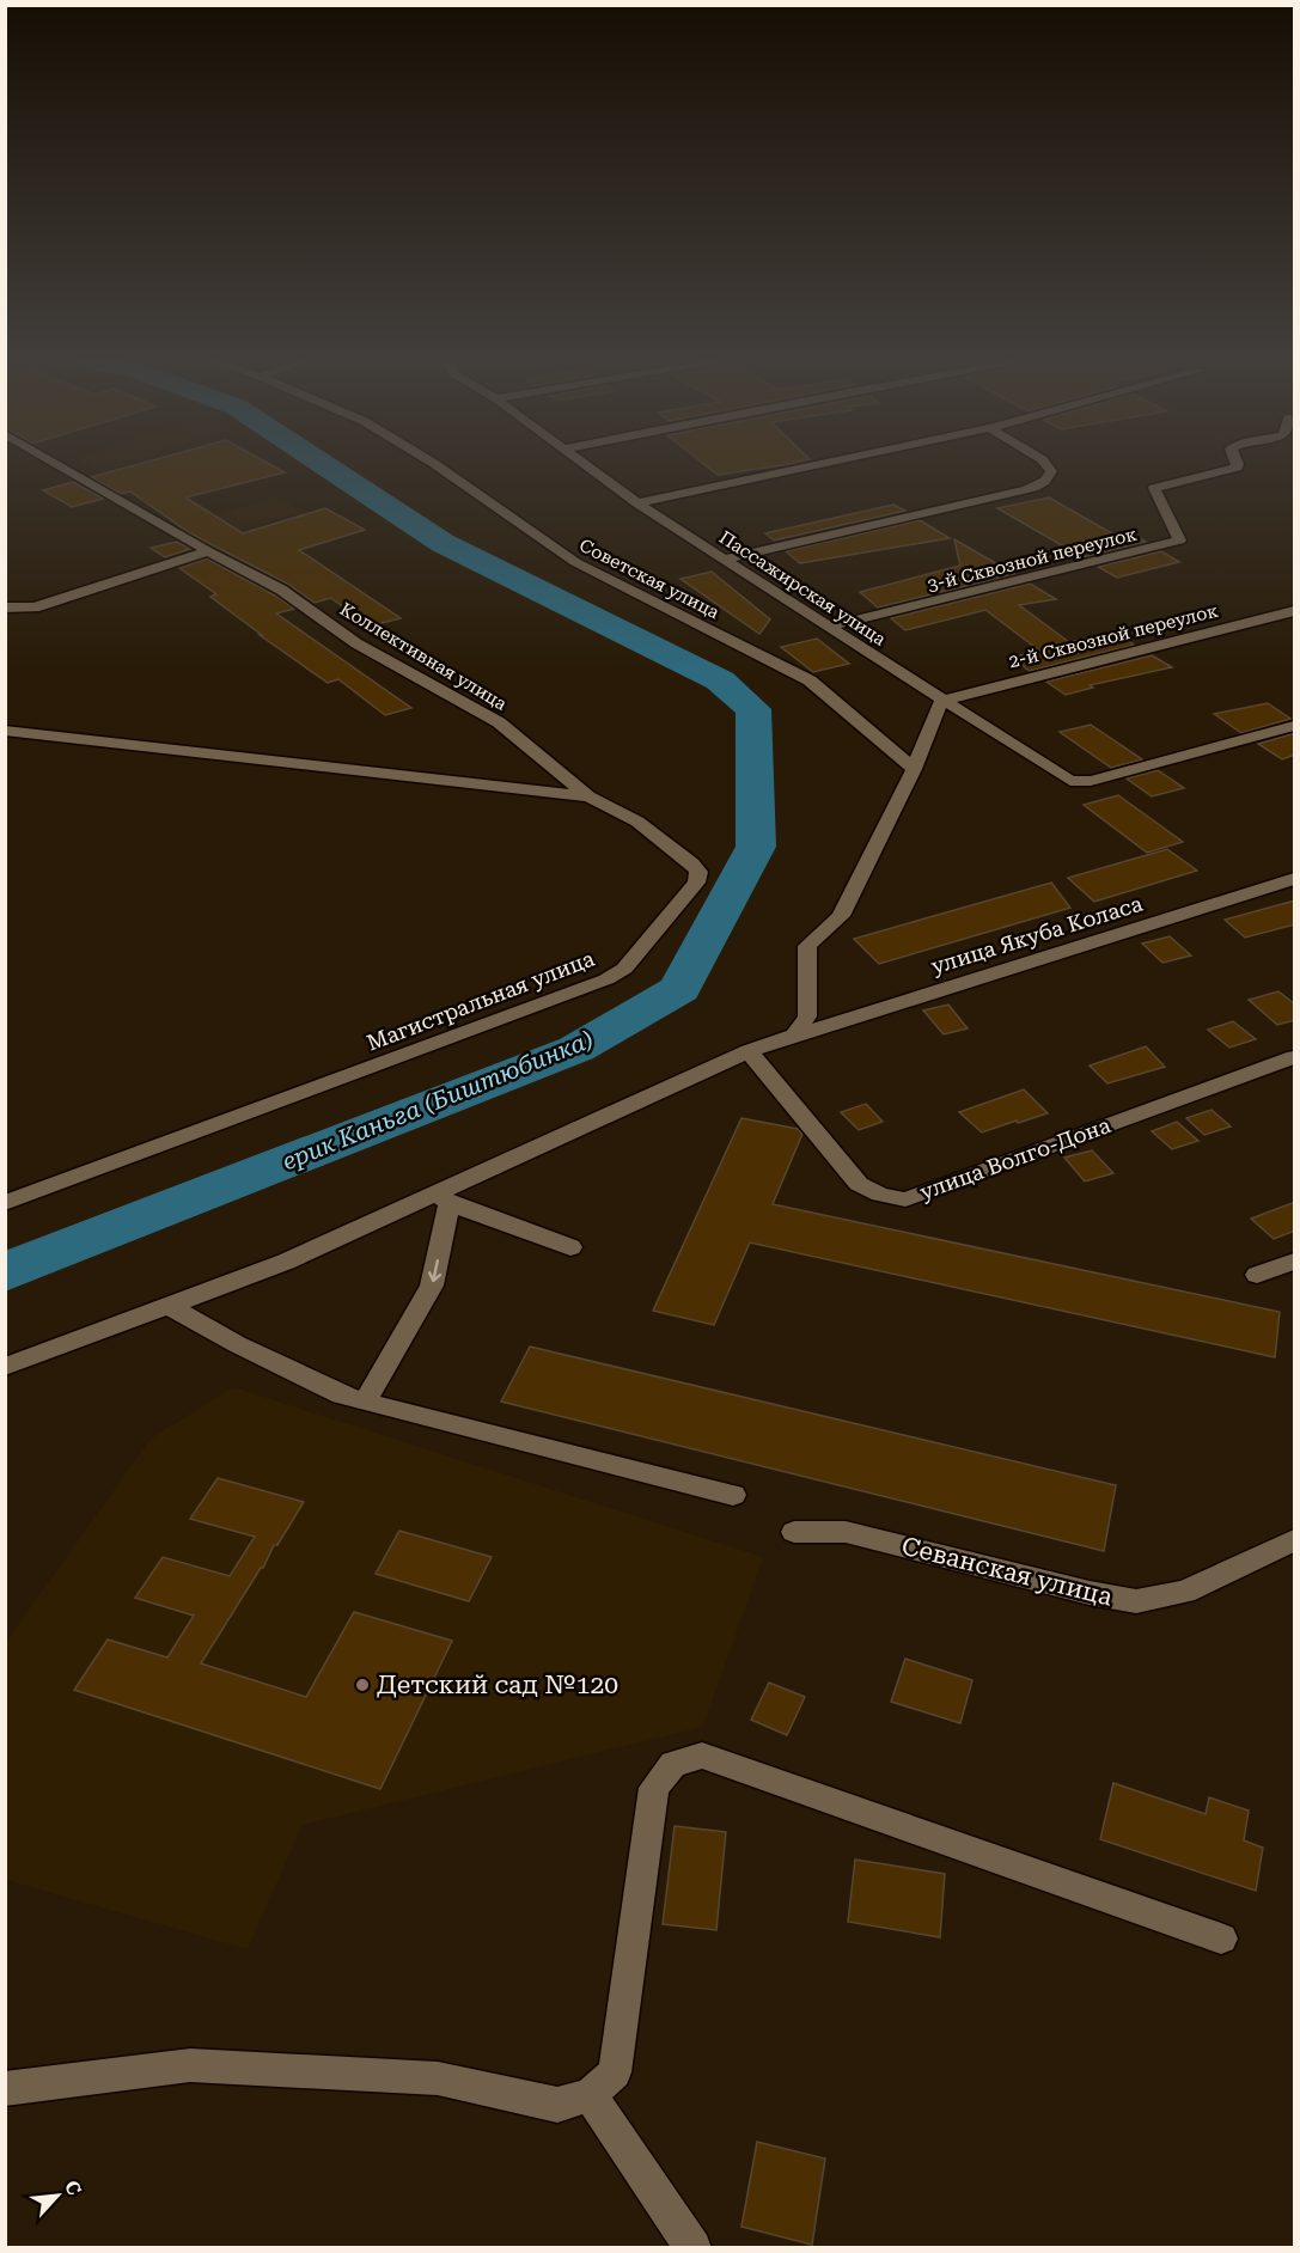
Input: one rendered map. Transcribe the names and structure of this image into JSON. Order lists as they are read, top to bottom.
{
  "streets": {
    "street": [
      "3-й Сквозной переулок",
      "Советская улица",
      "Пассажирская улица",
      "2-й Сквозной переулок",
      "Коллективная улица",
      "улица Якуба Коласа",
      "Магистральная улица",
      "улица Волго-Дона",
      "Севанская улица"
    ]
  },
  "crossings": [
    ["3-й Сквозной переулок", "Пассажирская улица"],
    ["Пассажирская улица", "2-й Сквозной переулок"],
    ["Коллективная улица", "Магистральная улица"],
    ["улица Якуба Коласа", "улица Волго-Дона"]
  ],
  "water": ["ерик Каньга (Биштюбинка)"],
  "places": ["Детский сад №120"],
  "north": "top right"
}
